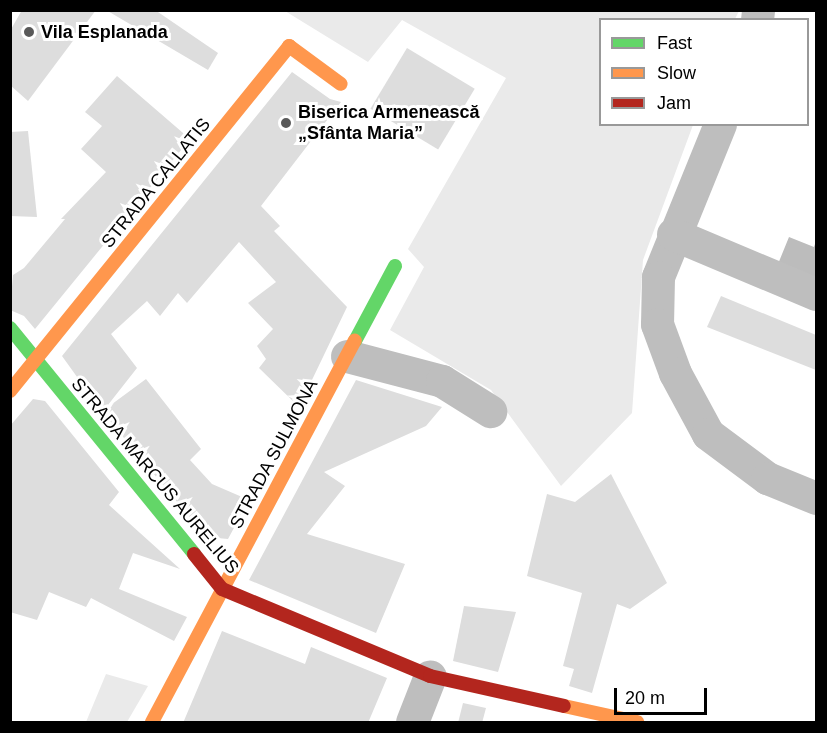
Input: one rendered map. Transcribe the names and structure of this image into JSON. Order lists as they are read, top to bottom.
{
  "streets": {
    "street": ["STRADA CALLATIS", "STRADA SULMONA", "STRADA MARCUS AURELIUS"]
  },
  "crossings": [
    ["STRADA CALLATIS", "STRADA MARCUS AURELIUS"],
    ["STRADA SULMONA", "STRADA MARCUS AURELIUS"]
  ],
  "places": ["Vila Esplanada", "Biserica Armenească „Sfânta Maria”"],
  "legend": ["Fast", "Slow", "Jam"],
  "scale_bar": "20 m"
}
